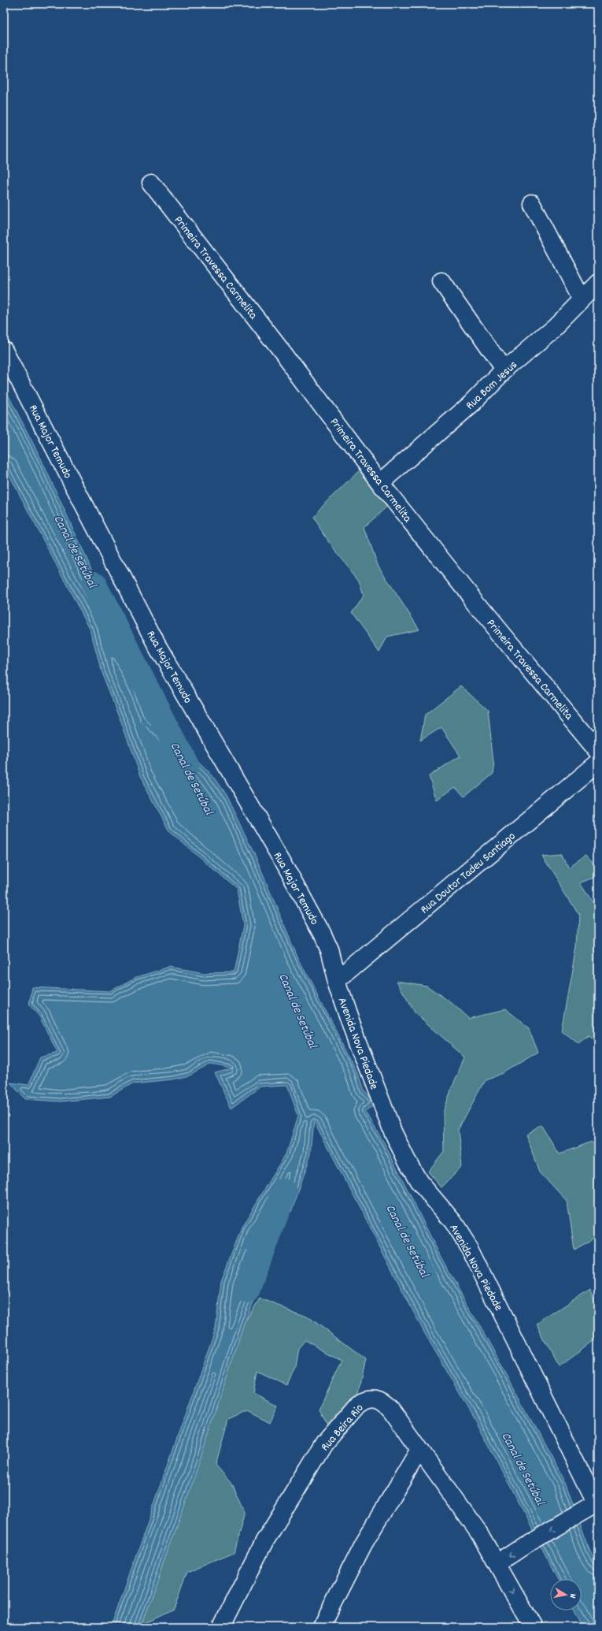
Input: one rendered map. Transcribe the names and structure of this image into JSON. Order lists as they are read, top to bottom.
{
  "streets": {
    "street": [
      "Primeira Travessa Carmelita",
      "Rua Bom Jesus",
      "Rua Major Temudo",
      "Rua Doutor Tadeu Santiago",
      "Avenida Nova Piedade",
      "Rua Beira Rio"
    ]
  },
  "crossings": [
    ["Primeira Travessa Carmelita", "Rua Bom Jesus"],
    ["Rua Major Temudo", "Rua Doutor Tadeu Santiago"],
    ["Rua Major Temudo", "Avenida Nova Piedade"],
    ["Rua Doutor Tadeu Santiago", "Avenida Nova Piedade"],
    ["Avenida Nova Piedade", "Rua Beira Rio"]
  ],
  "water": ["Canal de Setúbal"],
  "north": "right"
}
